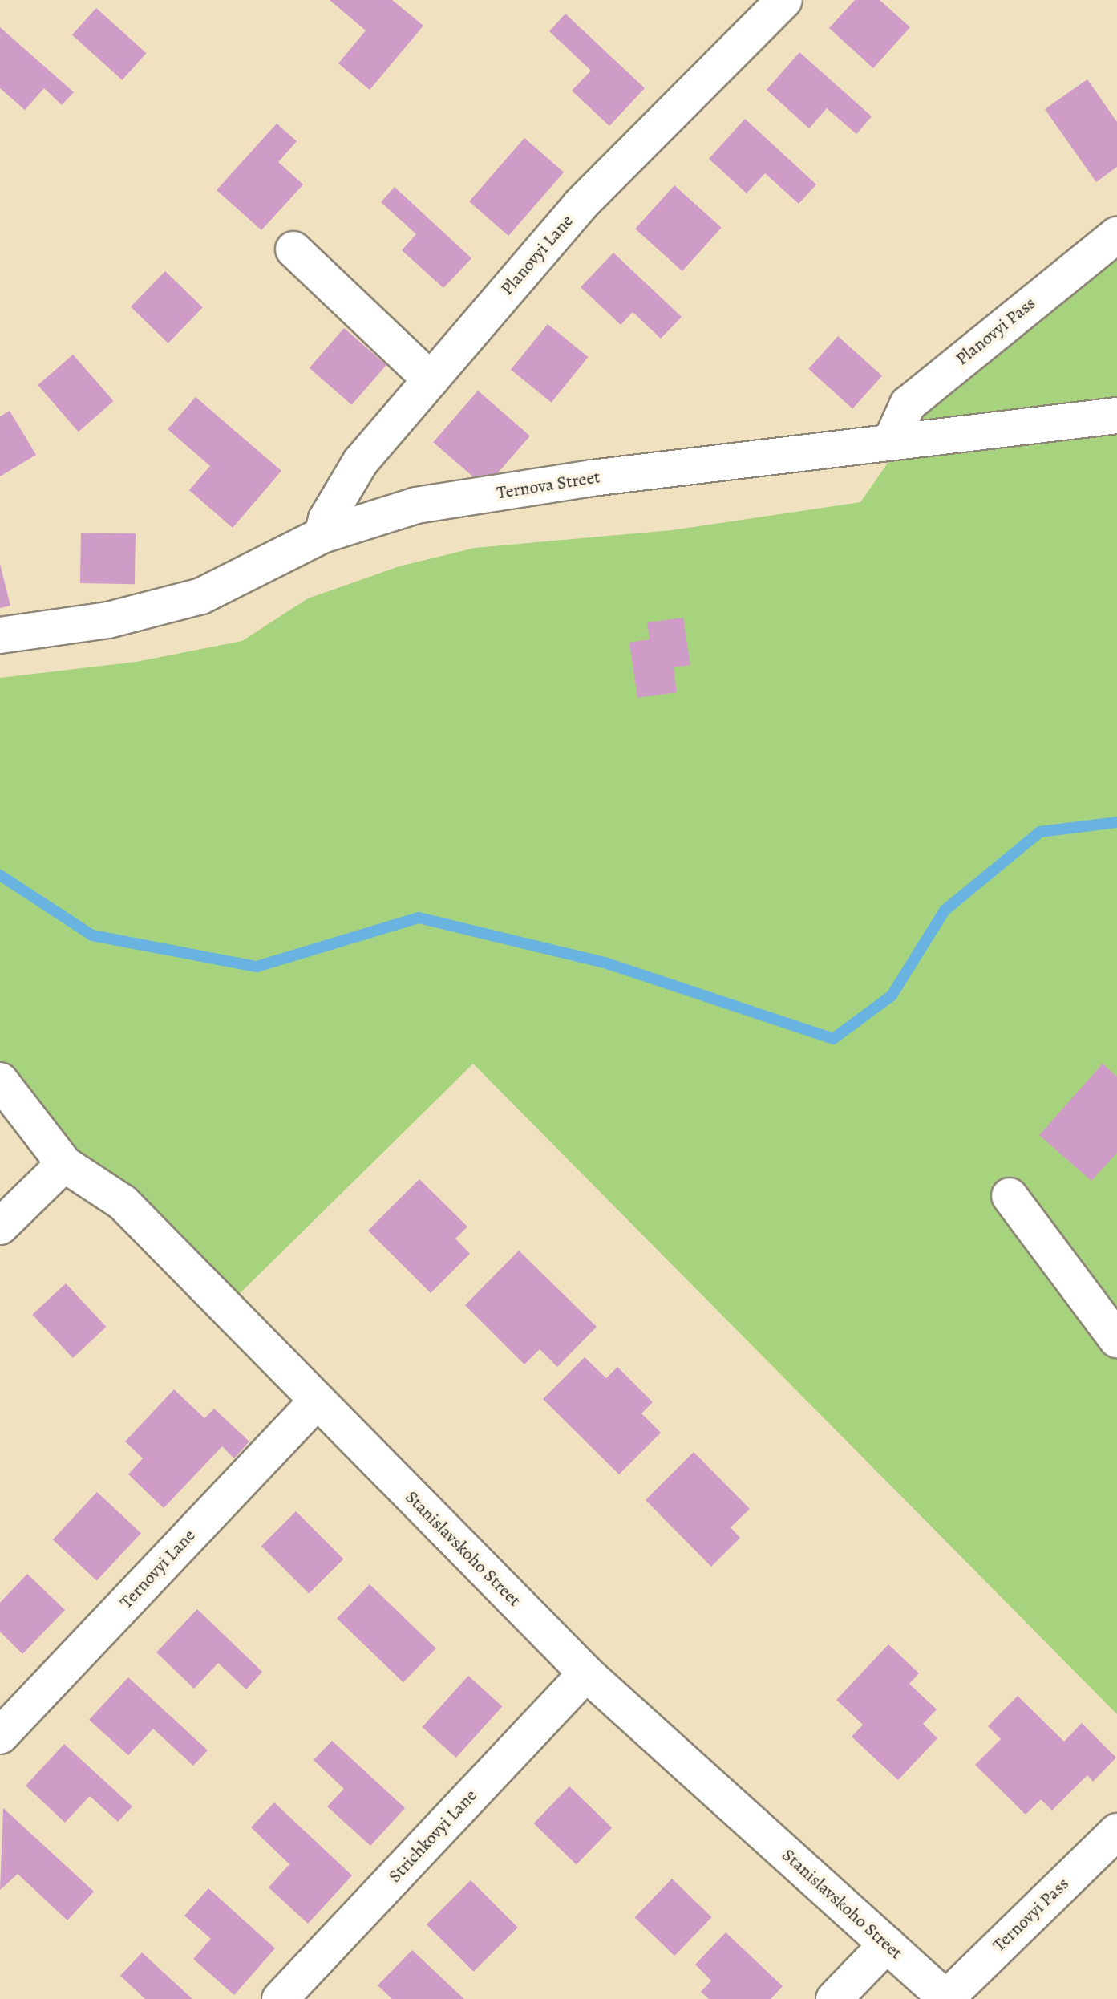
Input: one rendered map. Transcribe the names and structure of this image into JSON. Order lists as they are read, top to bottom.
{
  "streets": {
    "street": [
      "Planovyi Lane",
      "Planovyi Pass",
      "Ternova Street",
      "Stanislavskoho Street",
      "Ternovyi Lane",
      "Strichkovyi Lane",
      "Ternovyi Pass"
    ]
  },
  "crossings": [
    ["Planovyi Lane", "Ternova Street"],
    ["Planovyi Pass", "Ternova Street"],
    ["Stanislavskoho Street", "Ternovyi Lane"],
    ["Stanislavskoho Street", "Strichkovyi Lane"],
    ["Stanislavskoho Street", "Ternovyi Pass"]
  ]
}
